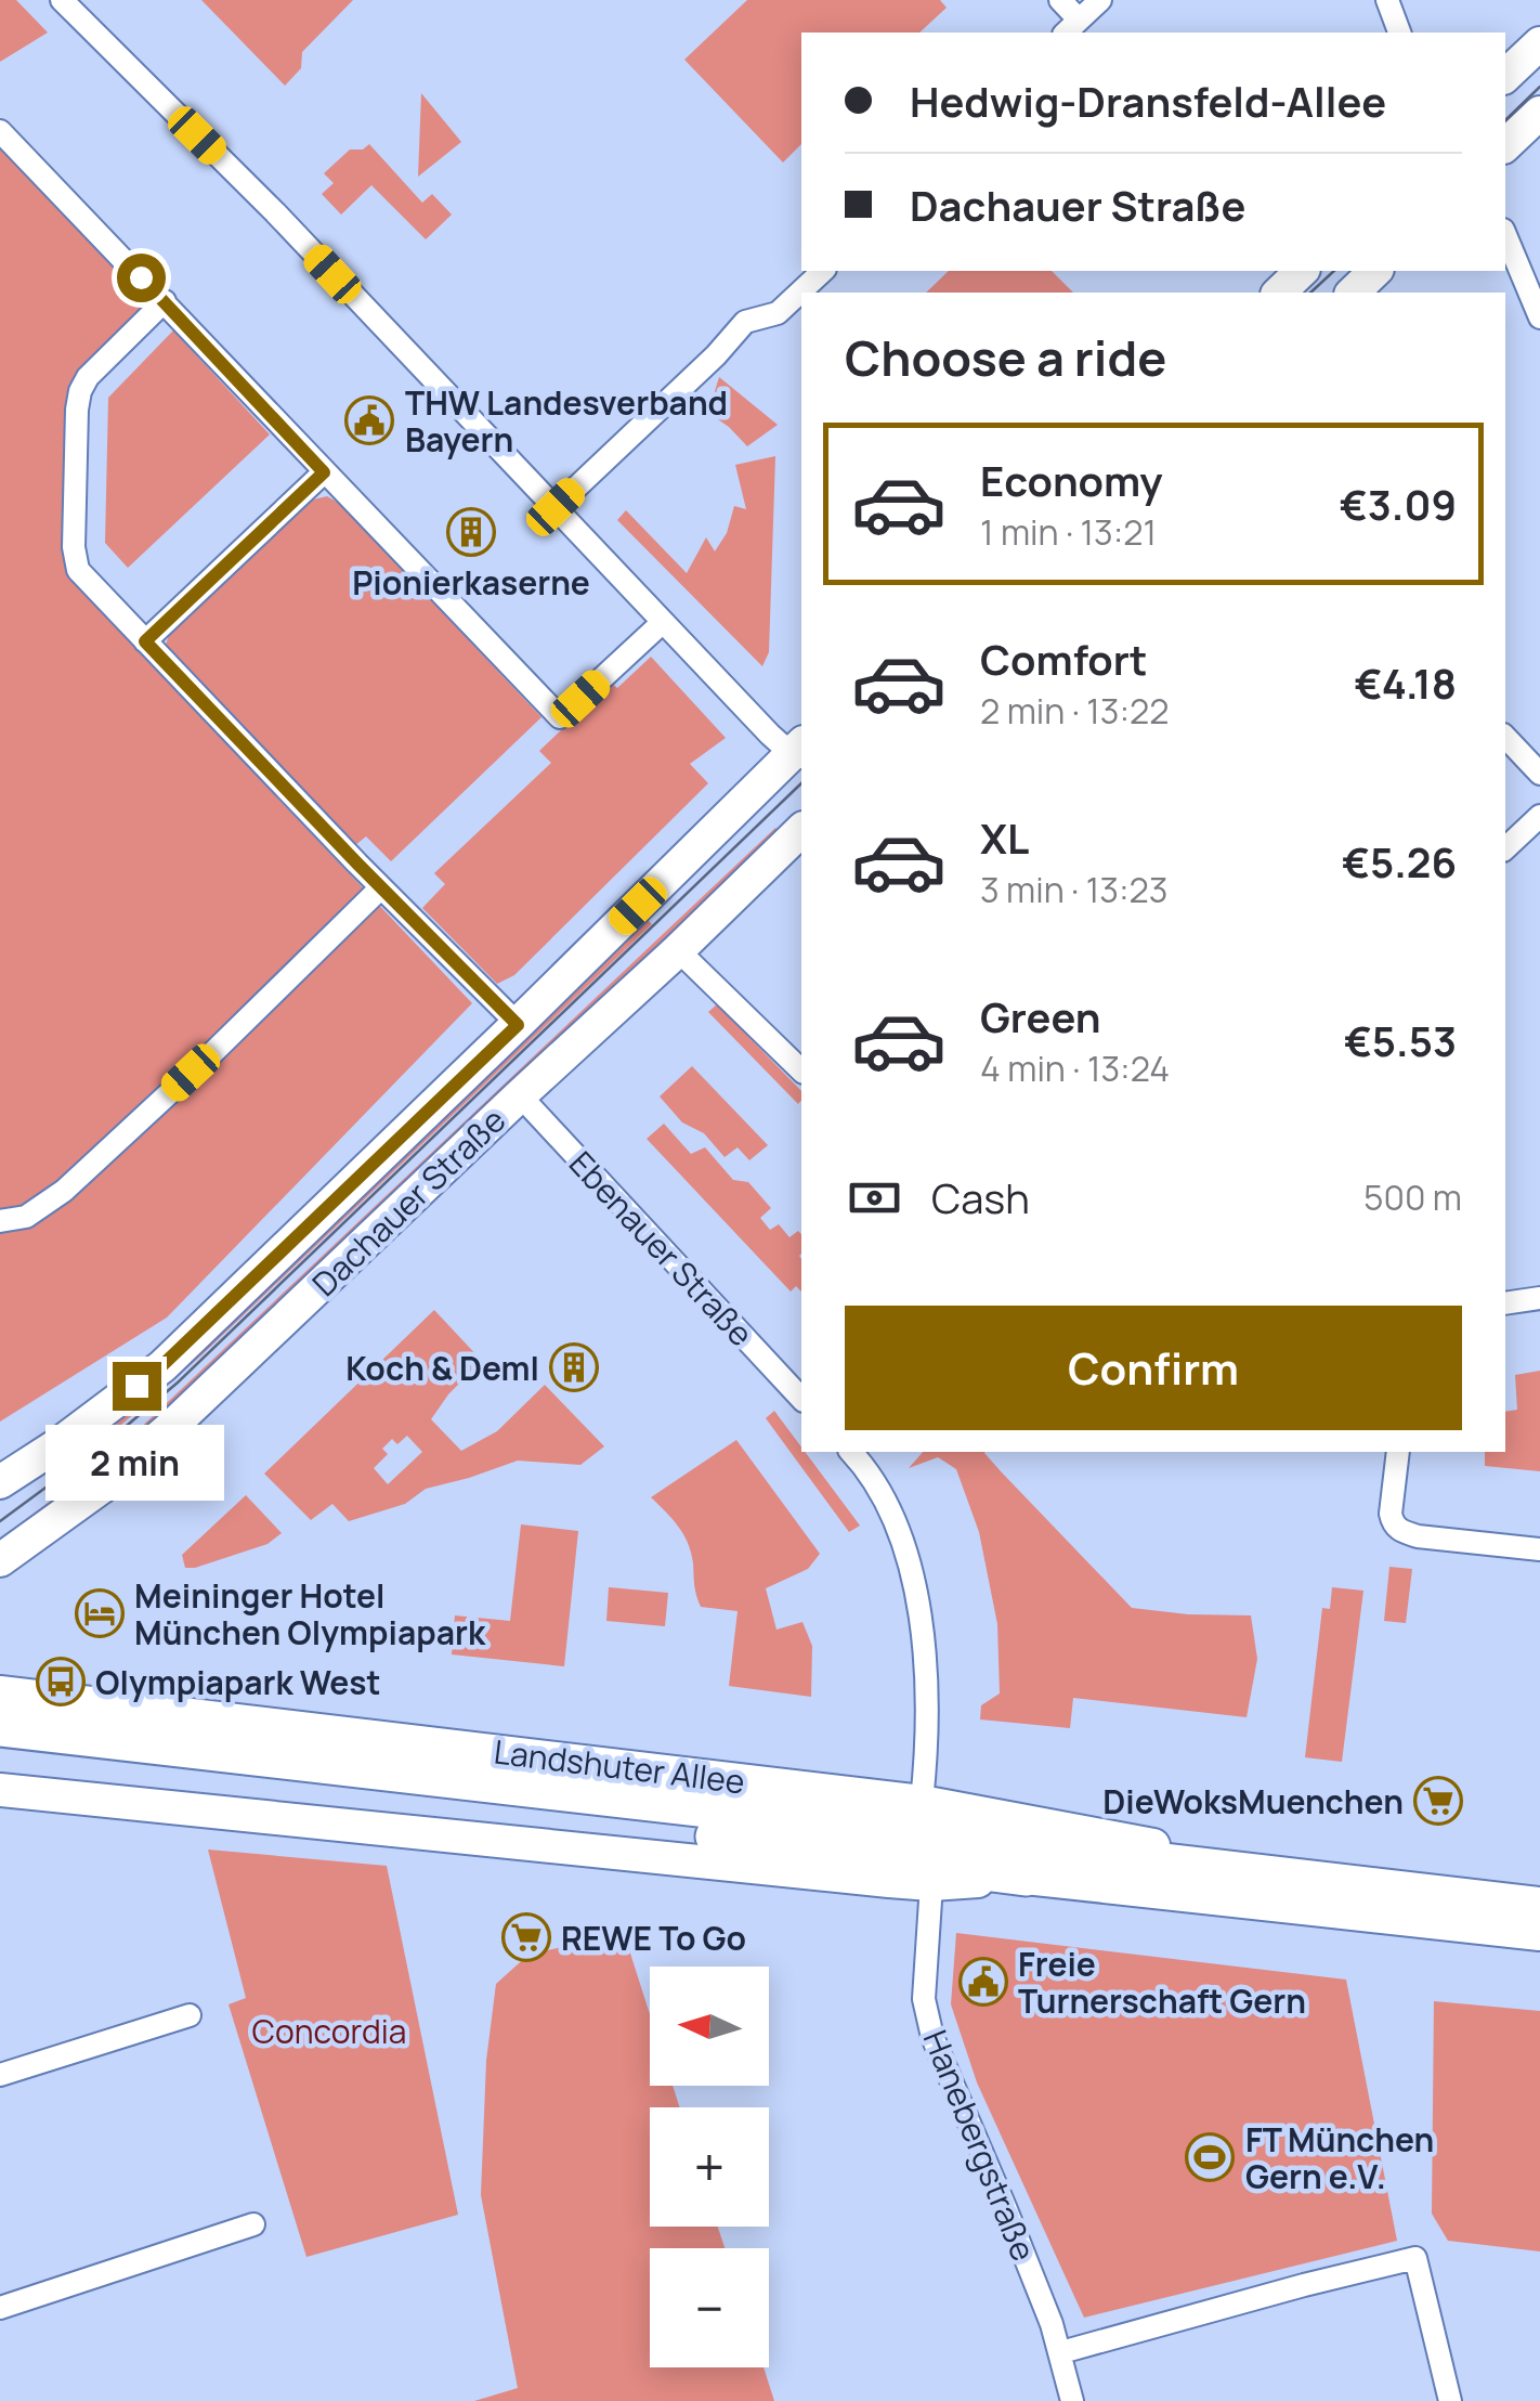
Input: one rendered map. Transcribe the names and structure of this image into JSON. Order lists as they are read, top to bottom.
{
  "streets": {
    "highway": ["Landshuter Allee"],
    "main road": ["Dachauer Straße"],
    "street": ["Ebenauer Straße", "Hanebergstraße"]
  },
  "crossings": [
    ["Dachauer Straße", "Ebenauer Straße"],
    ["Landshuter Allee", "Hanebergstraße"]
  ],
  "parks": ["Concordia"],
  "places": {
    "public building": ["THW Landesverband Bayern", "Freie Turnerschaft Gern"],
    "building": ["Pionierkaserne", "Koch & Deml"],
    "hotel": ["Meininger Hotel München Olympiapark"],
    "bus stop": ["Olympiapark West"],
    "supermarket": ["DieWoksMuenchen", "REWE To Go"],
    "sports": ["FT München Gern e.V."]
  },
  "north": "left",
  "page": {
    "banner": ["Hedwig-Dransfeld-Allee", "Dachauer Straße"],
    "heading": "Choose a ride",
    "list": [
      {
        "name": "Economy",
        "note": "1 min · 13:21",
        "value": "€3.09"
      },
      {
        "name": "Comfort",
        "note": "2 min · 13:22",
        "value": "€4.18"
      },
      {
        "name": "XL",
        "note": "3 min · 13:23",
        "value": "€5.26"
      },
      {
        "name": "Green",
        "note": "4 min · 13:24",
        "value": "€5.53"
      }
    ],
    "pay": ["Cash", "500 m"],
    "buttons": "Confirm",
    "bubble": "2 min",
    "map_buttons": ["+", "−"]
  }
}
